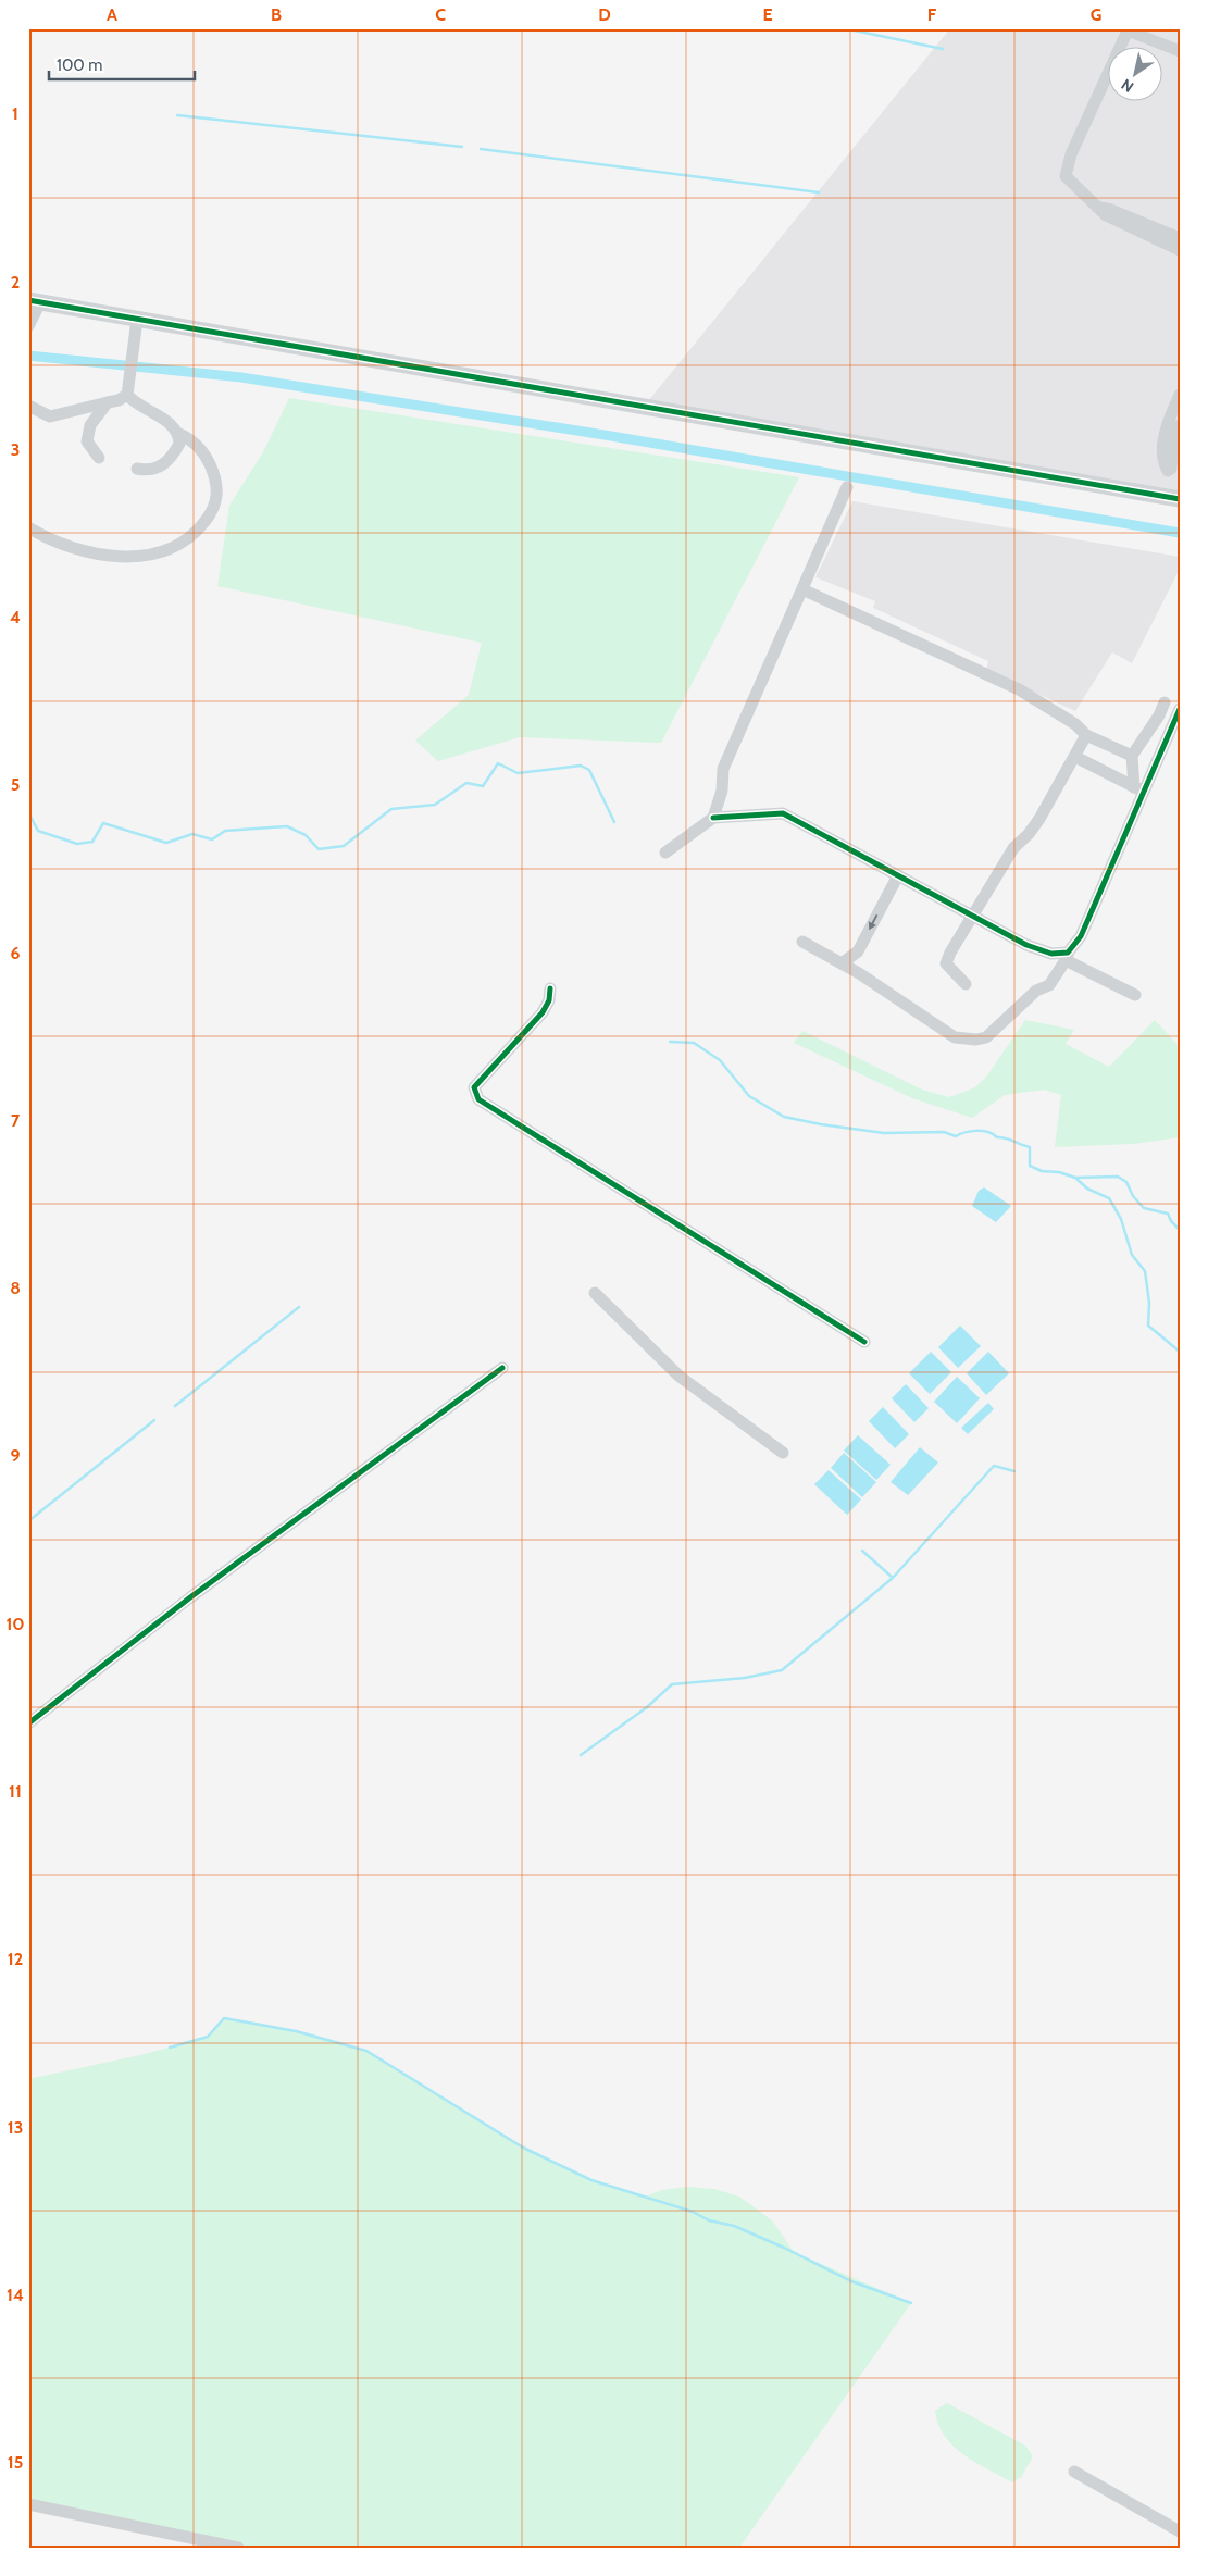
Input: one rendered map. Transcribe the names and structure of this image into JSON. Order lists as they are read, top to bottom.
{
  "scale_bar": "100 m",
  "north": "bottom left",
  "grid": {
    "columns": [
      "A",
      "B",
      "C",
      "D",
      "E",
      "F",
      "G"
    ],
    "rows": [
      "1",
      "2",
      "3",
      "4",
      "5",
      "6",
      "7",
      "8",
      "9",
      "10",
      "11",
      "12",
      "13",
      "14",
      "15"
    ]
  }
}
